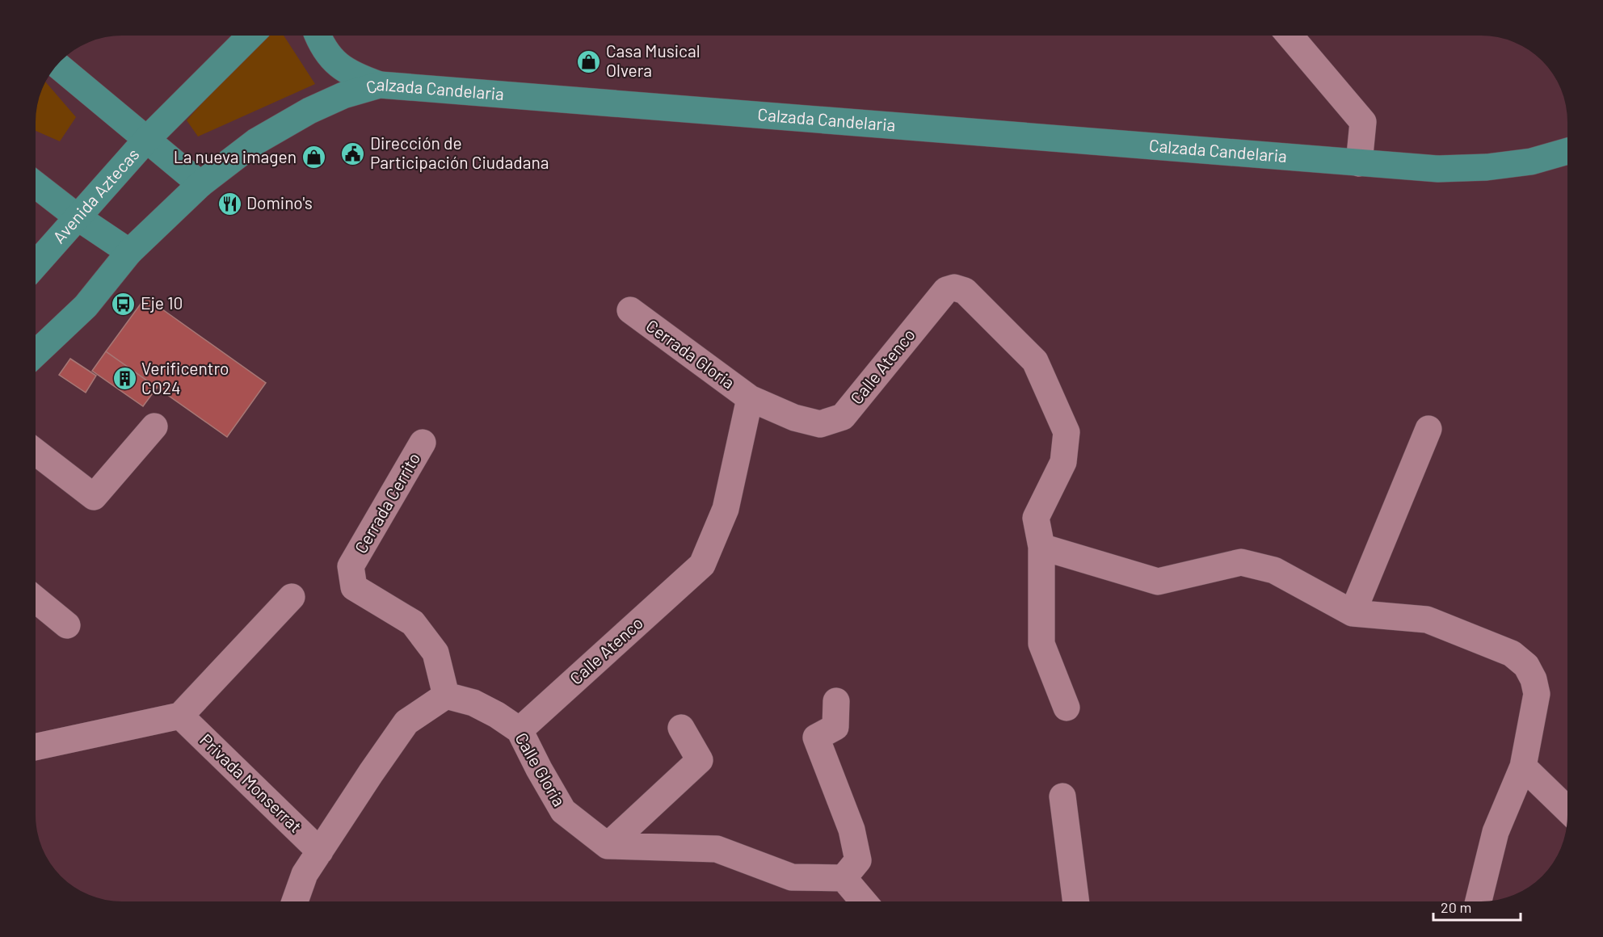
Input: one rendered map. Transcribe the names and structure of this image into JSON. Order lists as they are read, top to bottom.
{
  "streets": {
    "main road": ["Calzada Candelaria", "Avenida Aztecas"],
    "street": [
      "Cerrada Gloria",
      "Calle Atenco",
      "Cerrada Cerrito",
      "Calle Gloria",
      "Privada Monserrat"
    ]
  },
  "crossings": [
    ["Cerrada Gloria", "Calle Atenco"],
    ["Calle Atenco", "Calle Gloria"],
    ["Cerrada Cerrito", "Calle Gloria"]
  ],
  "places": {
    "shop": ["Casa Musical Olvera", "La nueva imagen"],
    "public building": ["Dirección de Participación Ciudadana"],
    "restaurant": ["Domino's"],
    "bus stop": ["Eje 10"],
    "building": ["Verificentro CO24"]
  },
  "scale_bar": "20 m"
}
